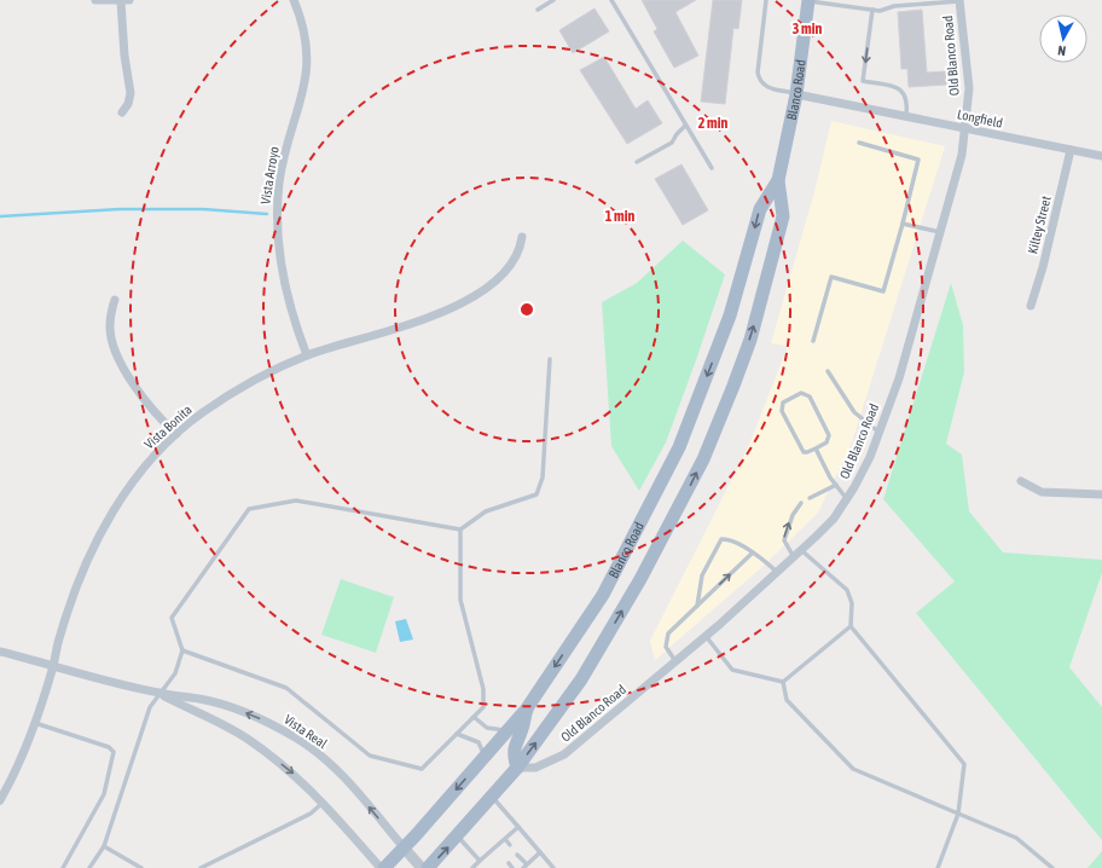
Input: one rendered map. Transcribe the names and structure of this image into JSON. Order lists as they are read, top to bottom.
{
  "streets": {
    "main road": ["Blanco Road"],
    "street": [
      "Old Blanco Road",
      "Longfield",
      "Vista Arroyo",
      "Kiltey Street",
      "Vista Bonita",
      "Vista Real"
    ]
  },
  "crossings": [
    ["Old Blanco Road", "Blanco Road"],
    ["Old Blanco Road", "Longfield"],
    ["Blanco Road", "Longfield"],
    ["Blanco Road", "Vista Real"],
    ["Longfield", "Kiltey Street"],
    ["Vista Arroyo", "Vista Bonita"],
    ["Vista Bonita", "Vista Real"]
  ],
  "north": "bottom",
  "rings": ["3 min", "2 min", "1 min"]
}
